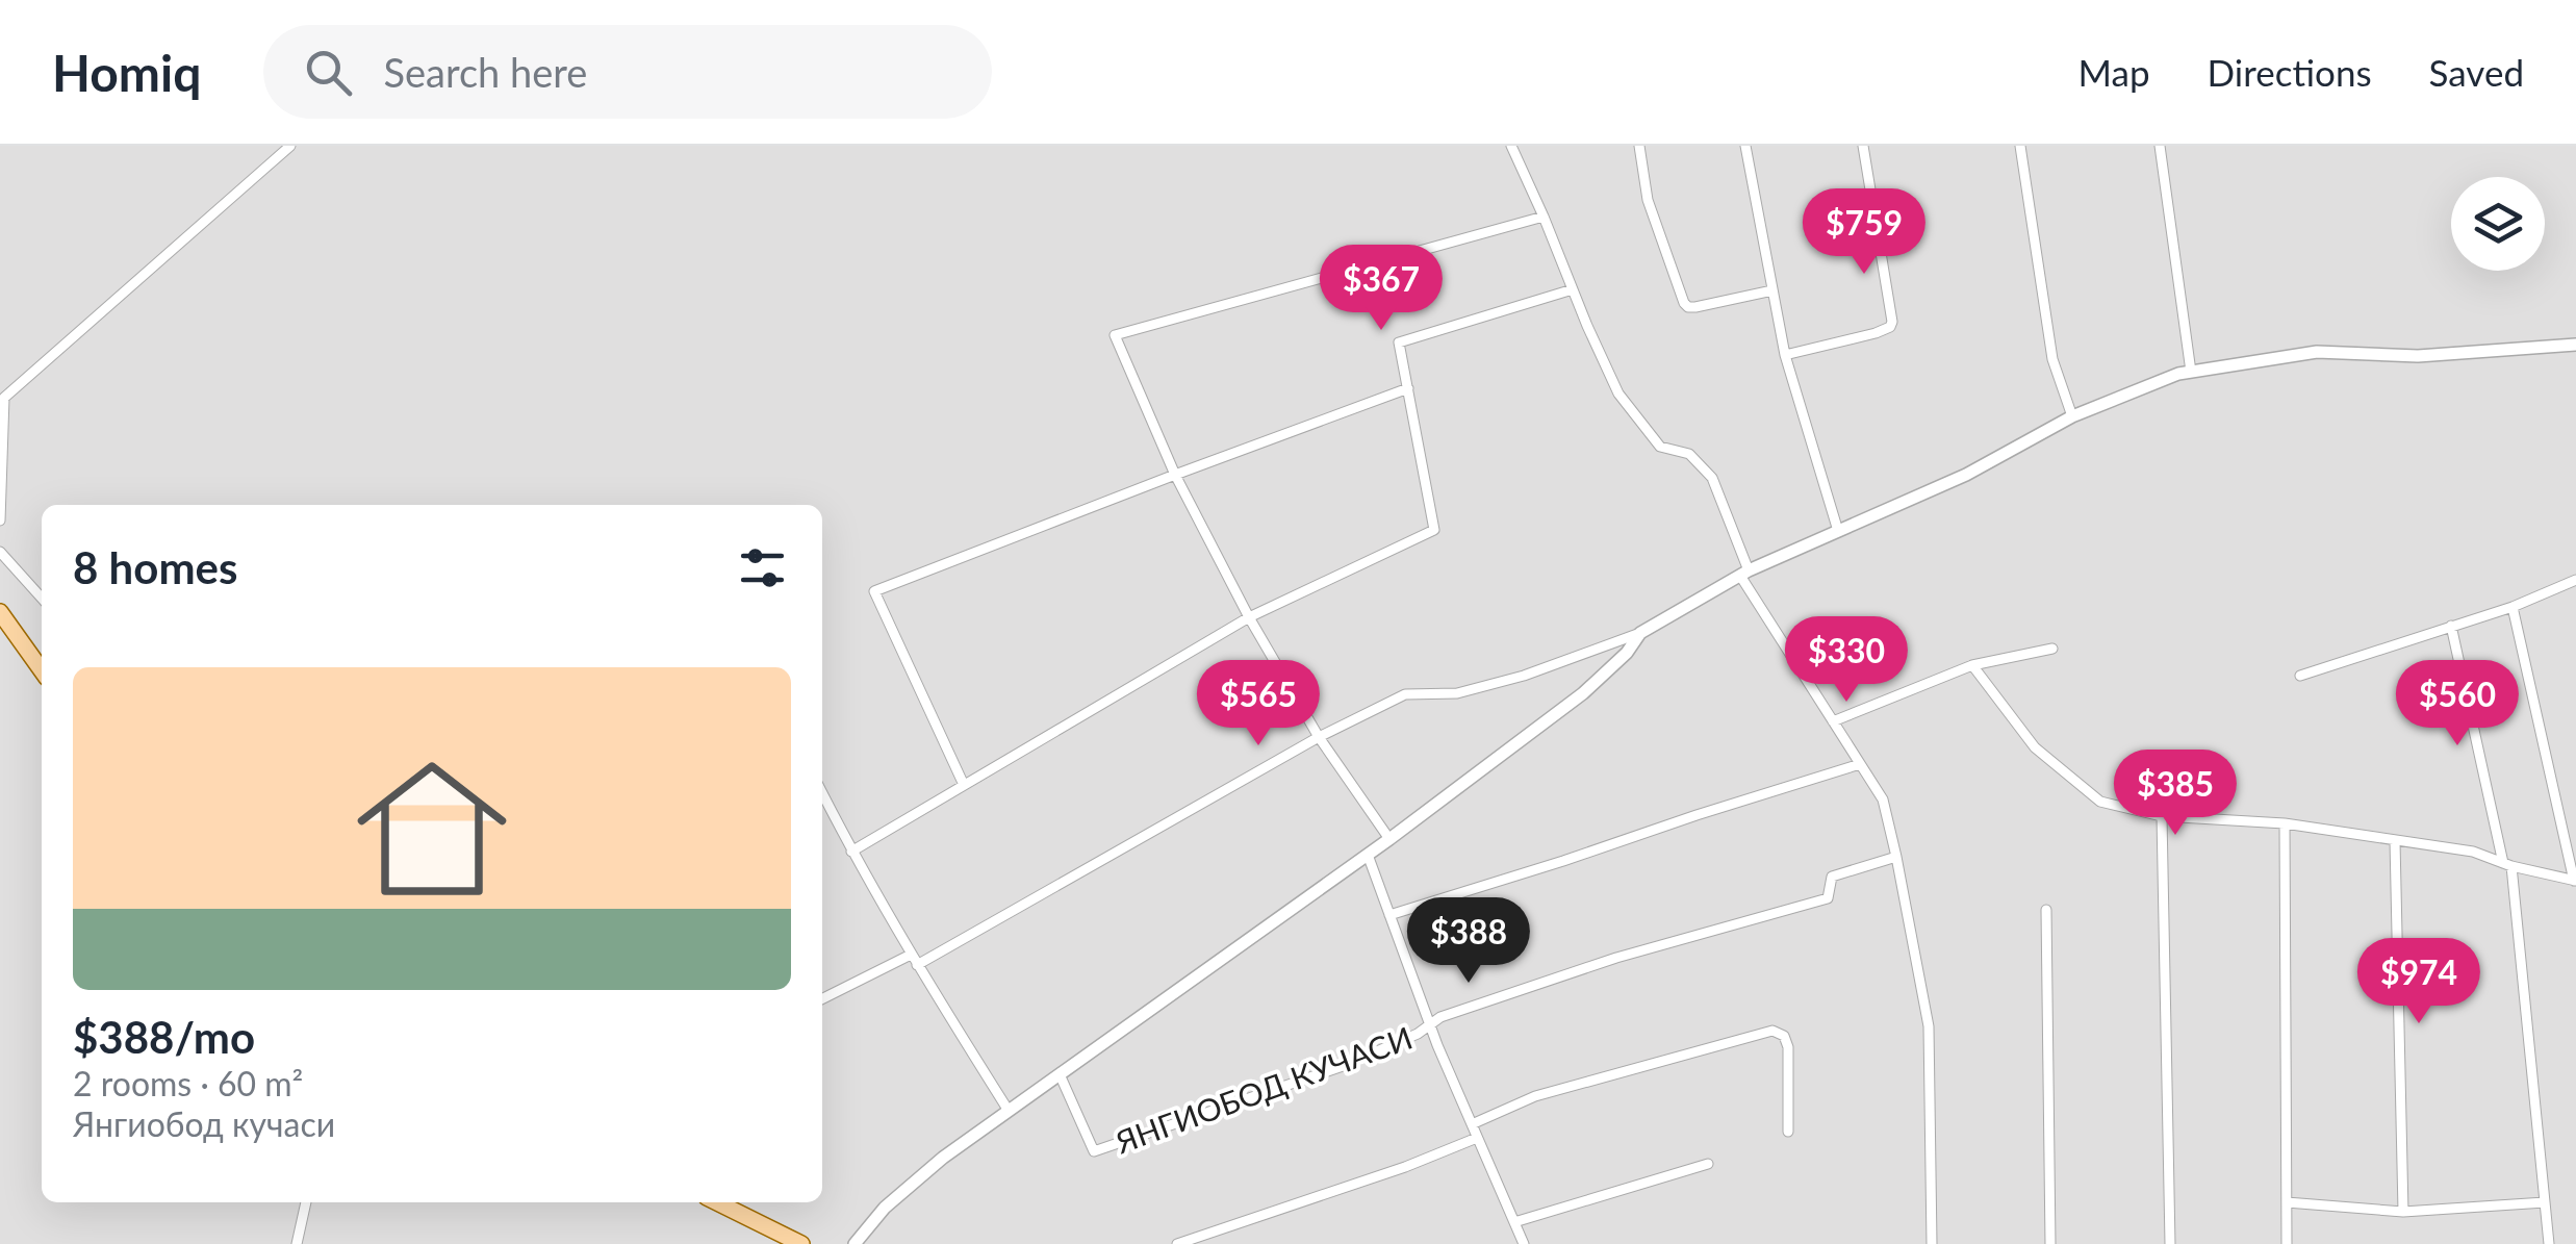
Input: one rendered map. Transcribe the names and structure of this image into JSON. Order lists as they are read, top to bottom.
{
  "streets": {
    "street": ["ЯНГИОБОД КУЧАСИ"]
  },
  "page": {
    "header": "Homiq",
    "search": "Search here",
    "nav": ["Map", "Directions", "Saved"],
    "price": [
      "$759",
      "$367",
      "$330",
      "$565",
      "$560",
      "$385",
      "$388",
      "$974"
    ],
    "heading": "8 homes",
    "list": [
      {
        "name": "$388/mo",
        "note": "2 rooms · 60 m² · Янгиобод кучаси"
      }
    ]
  }
}
